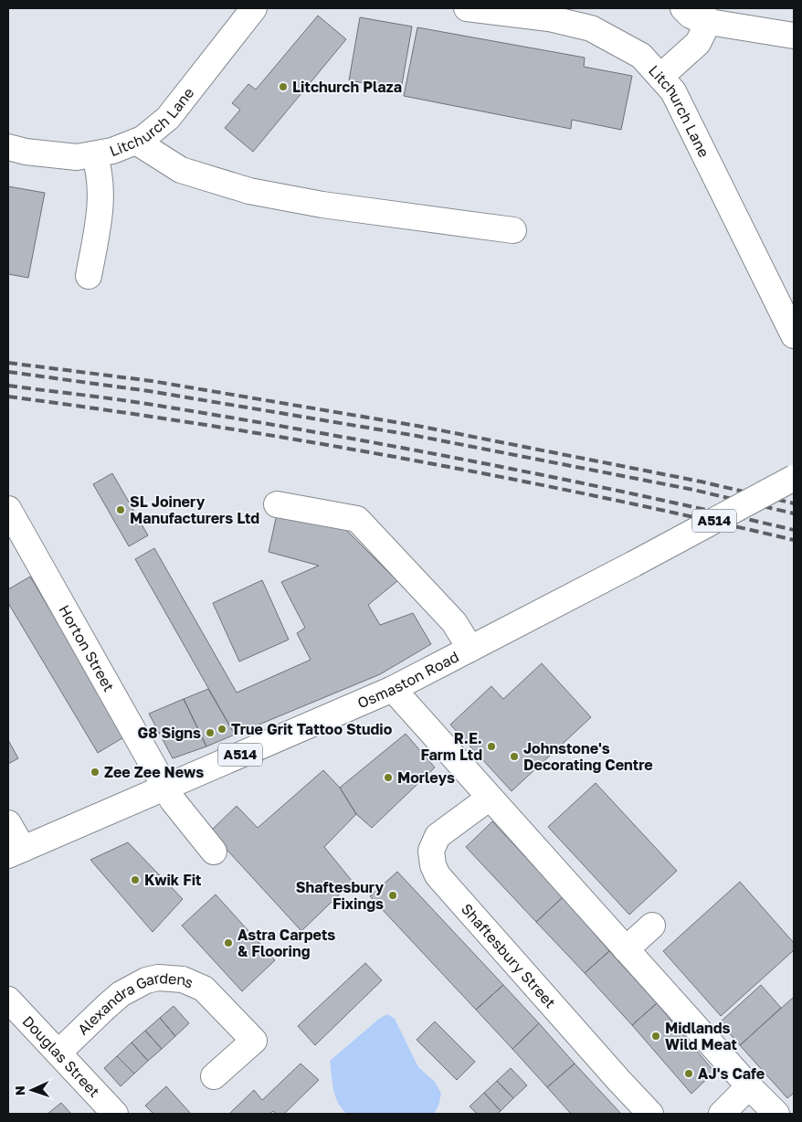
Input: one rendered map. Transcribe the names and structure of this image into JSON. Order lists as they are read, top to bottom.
{
  "streets": {
    "street": [
      "Litchurch Lane",
      "A514",
      "Horton Street",
      "Osmaston Road",
      "Shaftesbury Street",
      "Alexandra Gardens",
      "Douglas Street"
    ]
  },
  "crossings": [
    ["Horton Street", "Osmaston Road"],
    ["Alexandra Gardens", "Douglas Street"]
  ],
  "places": [
    "Litchurch Plaza",
    "SL Joinery Manufacturers Ltd",
    "True Grit Tattoo Studio",
    "G8 Signs",
    "R.E. Farm Ltd",
    "Johnstone's Decorating Centre",
    "Zee Zee News",
    "Morleys",
    "Kwik Fit",
    "Shaftesbury Fixings",
    "Astra Carpets & Flooring",
    "Midlands Wild Meat",
    "AJ's Cafe"
  ],
  "north": "left"
}
